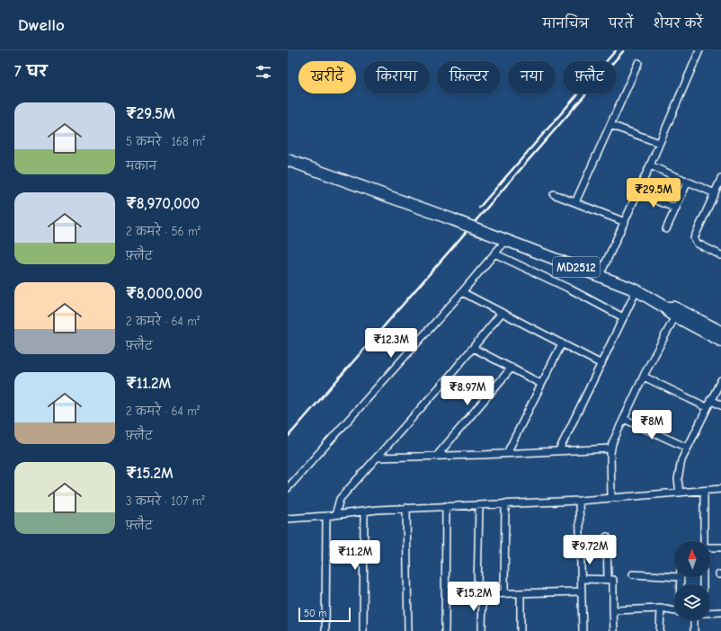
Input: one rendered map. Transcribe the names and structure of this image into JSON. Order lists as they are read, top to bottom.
{
  "streets": {
    "main road": ["MD2512"]
  },
  "scale_bar": "50 m",
  "north": "top",
  "page": {
    "header": "Dwello",
    "nav": ["मानचित्र", "परतें", "शेयर करें"],
    "heading": "7 घर",
    "chip": [
      "खरीदें",
      "किराया",
      "फ़िल्टर",
      "नया",
      "फ़्लैट"
    ],
    "list": [
      {
        "name": "₹29.5M",
        "note": "5 कमरे · 168 m² · मकान"
      },
      {
        "name": "₹8,970,000",
        "note": "2 कमरे · 56 m² · फ़्लैट"
      },
      {
        "name": "₹8,000,000",
        "note": "2 कमरे · 64 m² · फ़्लैट"
      },
      {
        "name": "₹11.2M",
        "note": "2 कमरे · 64 m² · फ़्लैट"
      },
      {
        "name": "₹15.2M",
        "note": "3 कमरे · 107 m² · फ़्लैट"
      }
    ],
    "price": [
      "₹29.5M",
      "₹12.3M",
      "₹8.97M",
      "₹8M",
      "₹9.72M",
      "₹11.2M",
      "₹15.2M"
    ],
    "scale": "50 m"
  }
}
